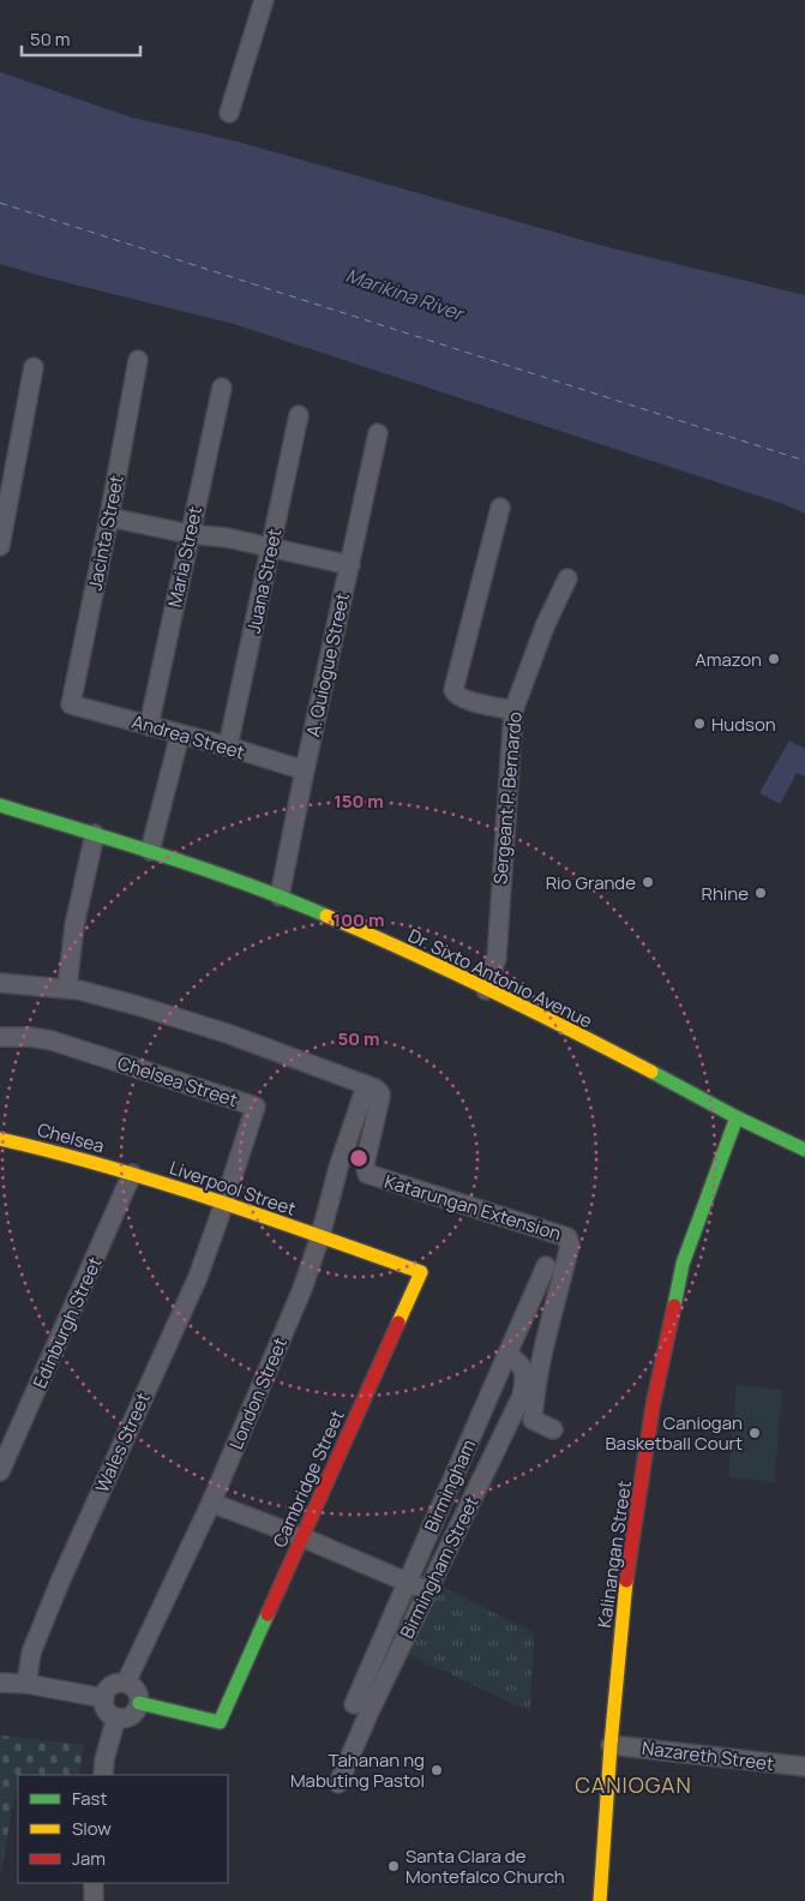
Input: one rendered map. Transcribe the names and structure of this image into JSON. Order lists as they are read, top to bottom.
{
  "streets": {
    "street": [
      "Jacinta Street",
      "Maria Street",
      "Juana Street",
      "A. Quiogue Street",
      "Andrea Street",
      "Sergeant P. Bernardo",
      "Dr. Sixto Antonio Avenue",
      "Chelsea Street",
      "Chelsea",
      "Liverpool Street",
      "Katarungan Extension",
      "Edinburgh Street",
      "London Street",
      "Wales Street",
      "Cambridge Street",
      "Birmingham",
      "Kalinangan Street",
      "Birmingham Street",
      "Nazareth Street"
    ]
  },
  "crossings": [
    ["Jacinta Street", "Andrea Street"],
    ["Maria Street", "Andrea Street"],
    ["Juana Street", "Andrea Street"],
    ["A. Quiogue Street", "Andrea Street"],
    ["A. Quiogue Street", "Dr. Sixto Antonio Avenue"],
    ["Sergeant P. Bernardo", "Dr. Sixto Antonio Avenue"],
    ["Dr. Sixto Antonio Avenue", "Kalinangan Street"],
    ["Chelsea Street", "Liverpool Street"],
    ["Chelsea Street", "Wales Street"],
    ["Chelsea", "Liverpool Street"],
    ["Chelsea", "Edinburgh Street"],
    ["Liverpool Street", "Edinburgh Street"],
    ["Liverpool Street", "London Street"],
    ["Liverpool Street", "Wales Street"],
    ["Liverpool Street", "Cambridge Street"],
    ["London Street", "Cambridge Street"],
    ["Birmingham", "Birmingham Street"],
    ["Kalinangan Street", "Nazareth Street"]
  ],
  "districts": ["CANIOGAN"],
  "water": ["Marikina River"],
  "places": [
    "Amazon",
    "Hudson",
    "Rio Grande",
    "Rhine",
    "Caniogan Basketball Court",
    "Tahanan ng Mabuting Pastol",
    "Santa Clara de Montefalco Church"
  ],
  "legend": ["Fast", "Slow", "Jam"],
  "scale_bar": "50 m",
  "rings": ["150 m", "100 m", "50 m"]
}
